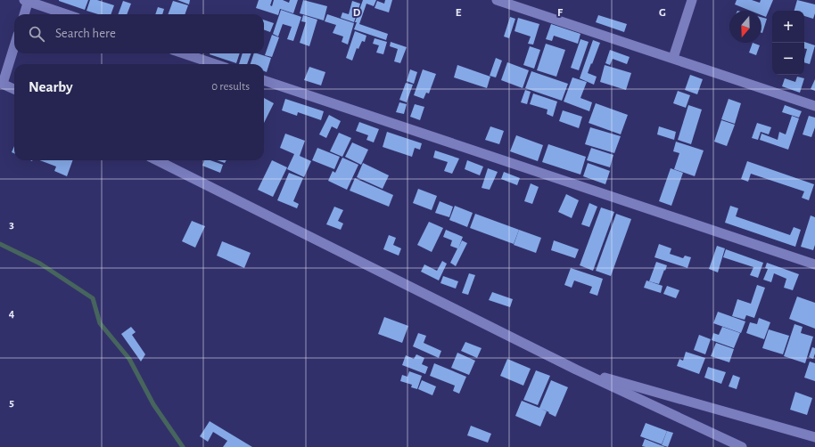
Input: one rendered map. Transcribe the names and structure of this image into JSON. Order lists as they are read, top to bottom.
{
  "north": "bottom",
  "page": {
    "map_buttons": ["+", "−"],
    "search": "Search here",
    "heading": ["Nearby", "0 results"]
  },
  "grid": {
    "columns": [
      "D",
      "E",
      "F",
      "G"
    ],
    "rows": ["3", "4", "5"]
  }
}
